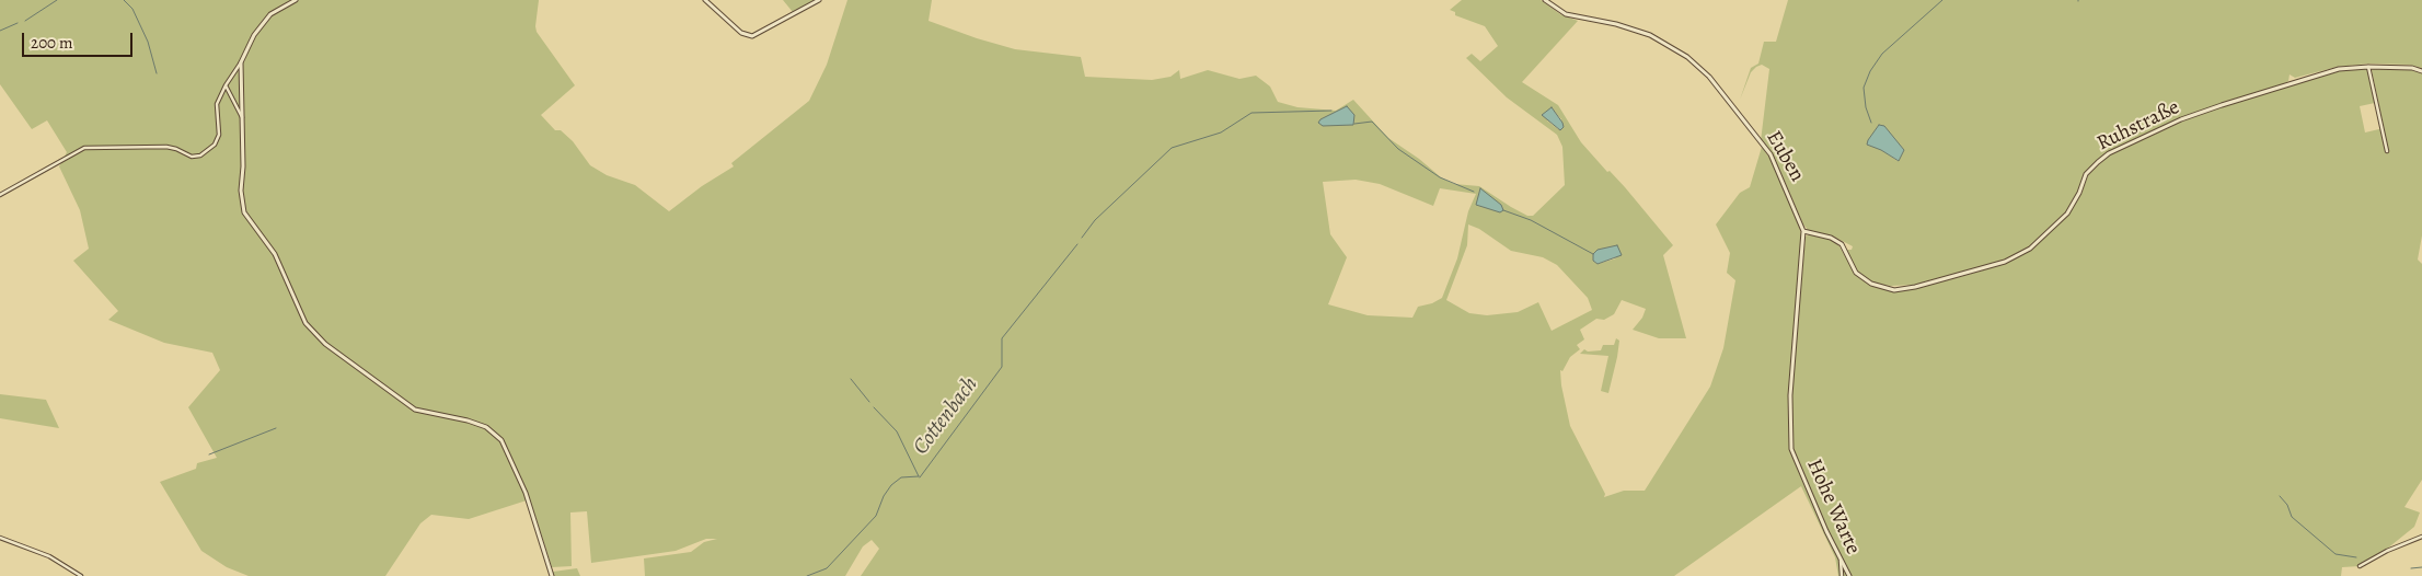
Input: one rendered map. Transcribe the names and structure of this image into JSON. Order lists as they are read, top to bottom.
{
  "streets": {
    "street": ["Ruhstraße", "Euben", "Hohe Warte"]
  },
  "crossings": [
    ["Ruhstraße", "Euben"],
    ["Euben", "Hohe Warte"]
  ],
  "water": ["Cottenbach"],
  "scale_bar": "200 m"
}
